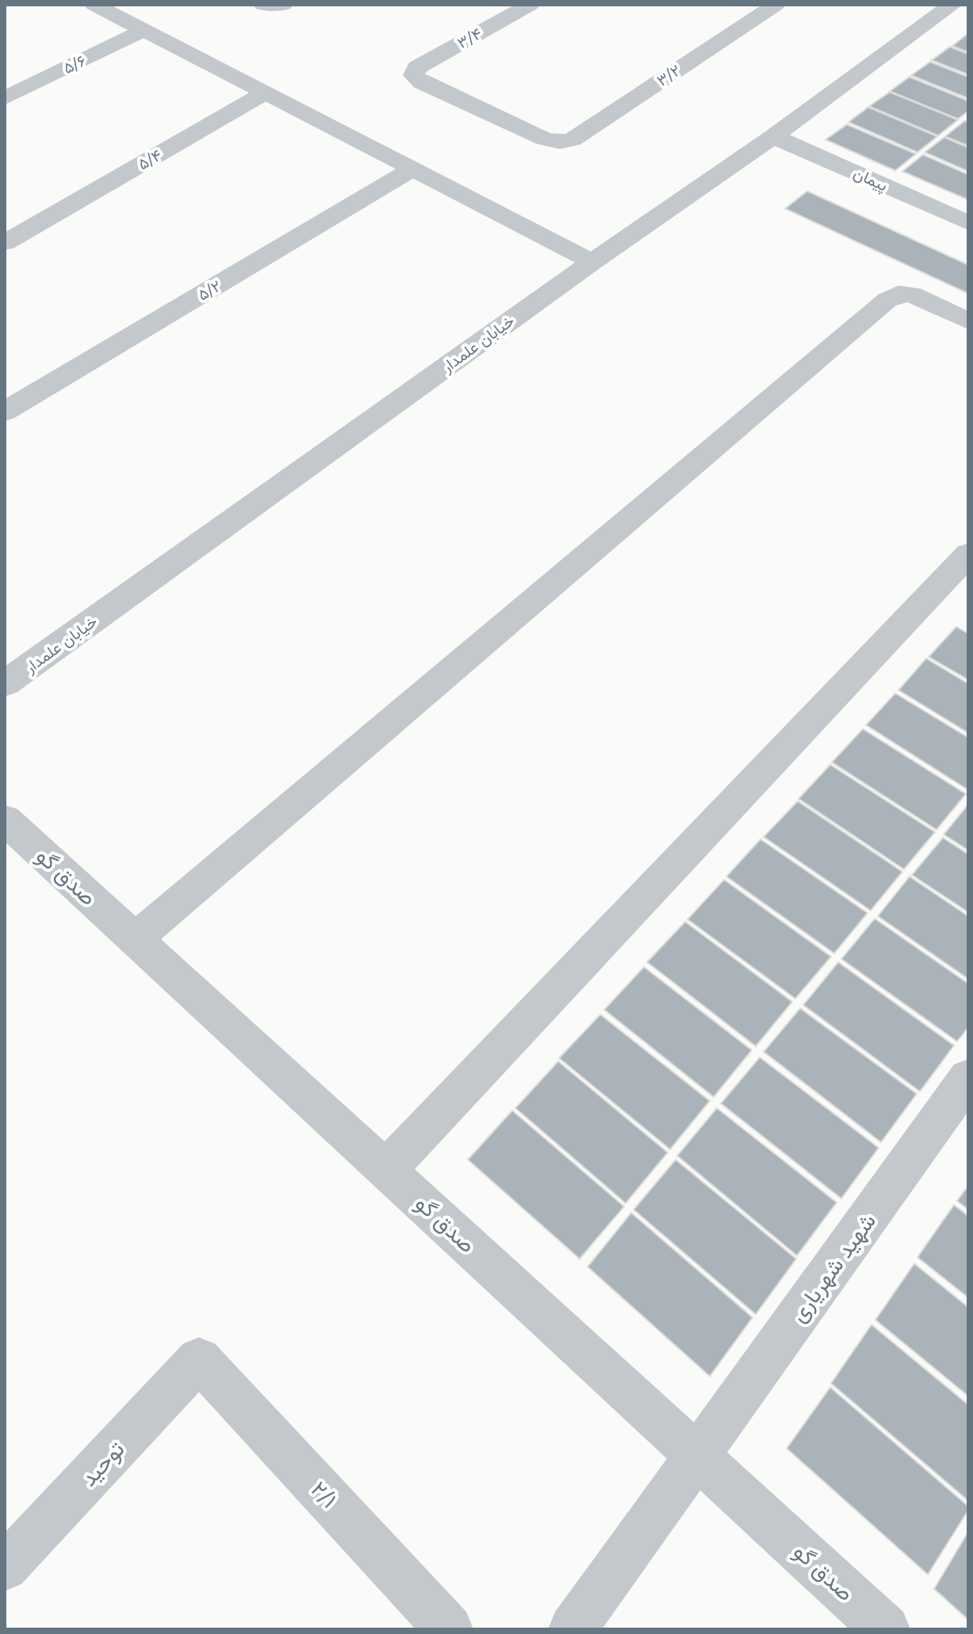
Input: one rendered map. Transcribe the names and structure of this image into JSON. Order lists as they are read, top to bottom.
{
  "streets": {
    "street": [
      "۳/۴",
      "۵/۶",
      "۳/۲",
      "۵/۴",
      "پیمان",
      "۵/۲",
      "خیابان علمدار",
      "صدق گو",
      "شهید شهریاری",
      "توحید",
      "۲/۱"
    ]
  },
  "crossings": [
    ["۳/۴", "۳/۲"],
    ["پیمان", "خیابان علمدار"],
    ["صدق گو", "شهید شهریاری"],
    ["توحید", "۲/۱"]
  ]
}
